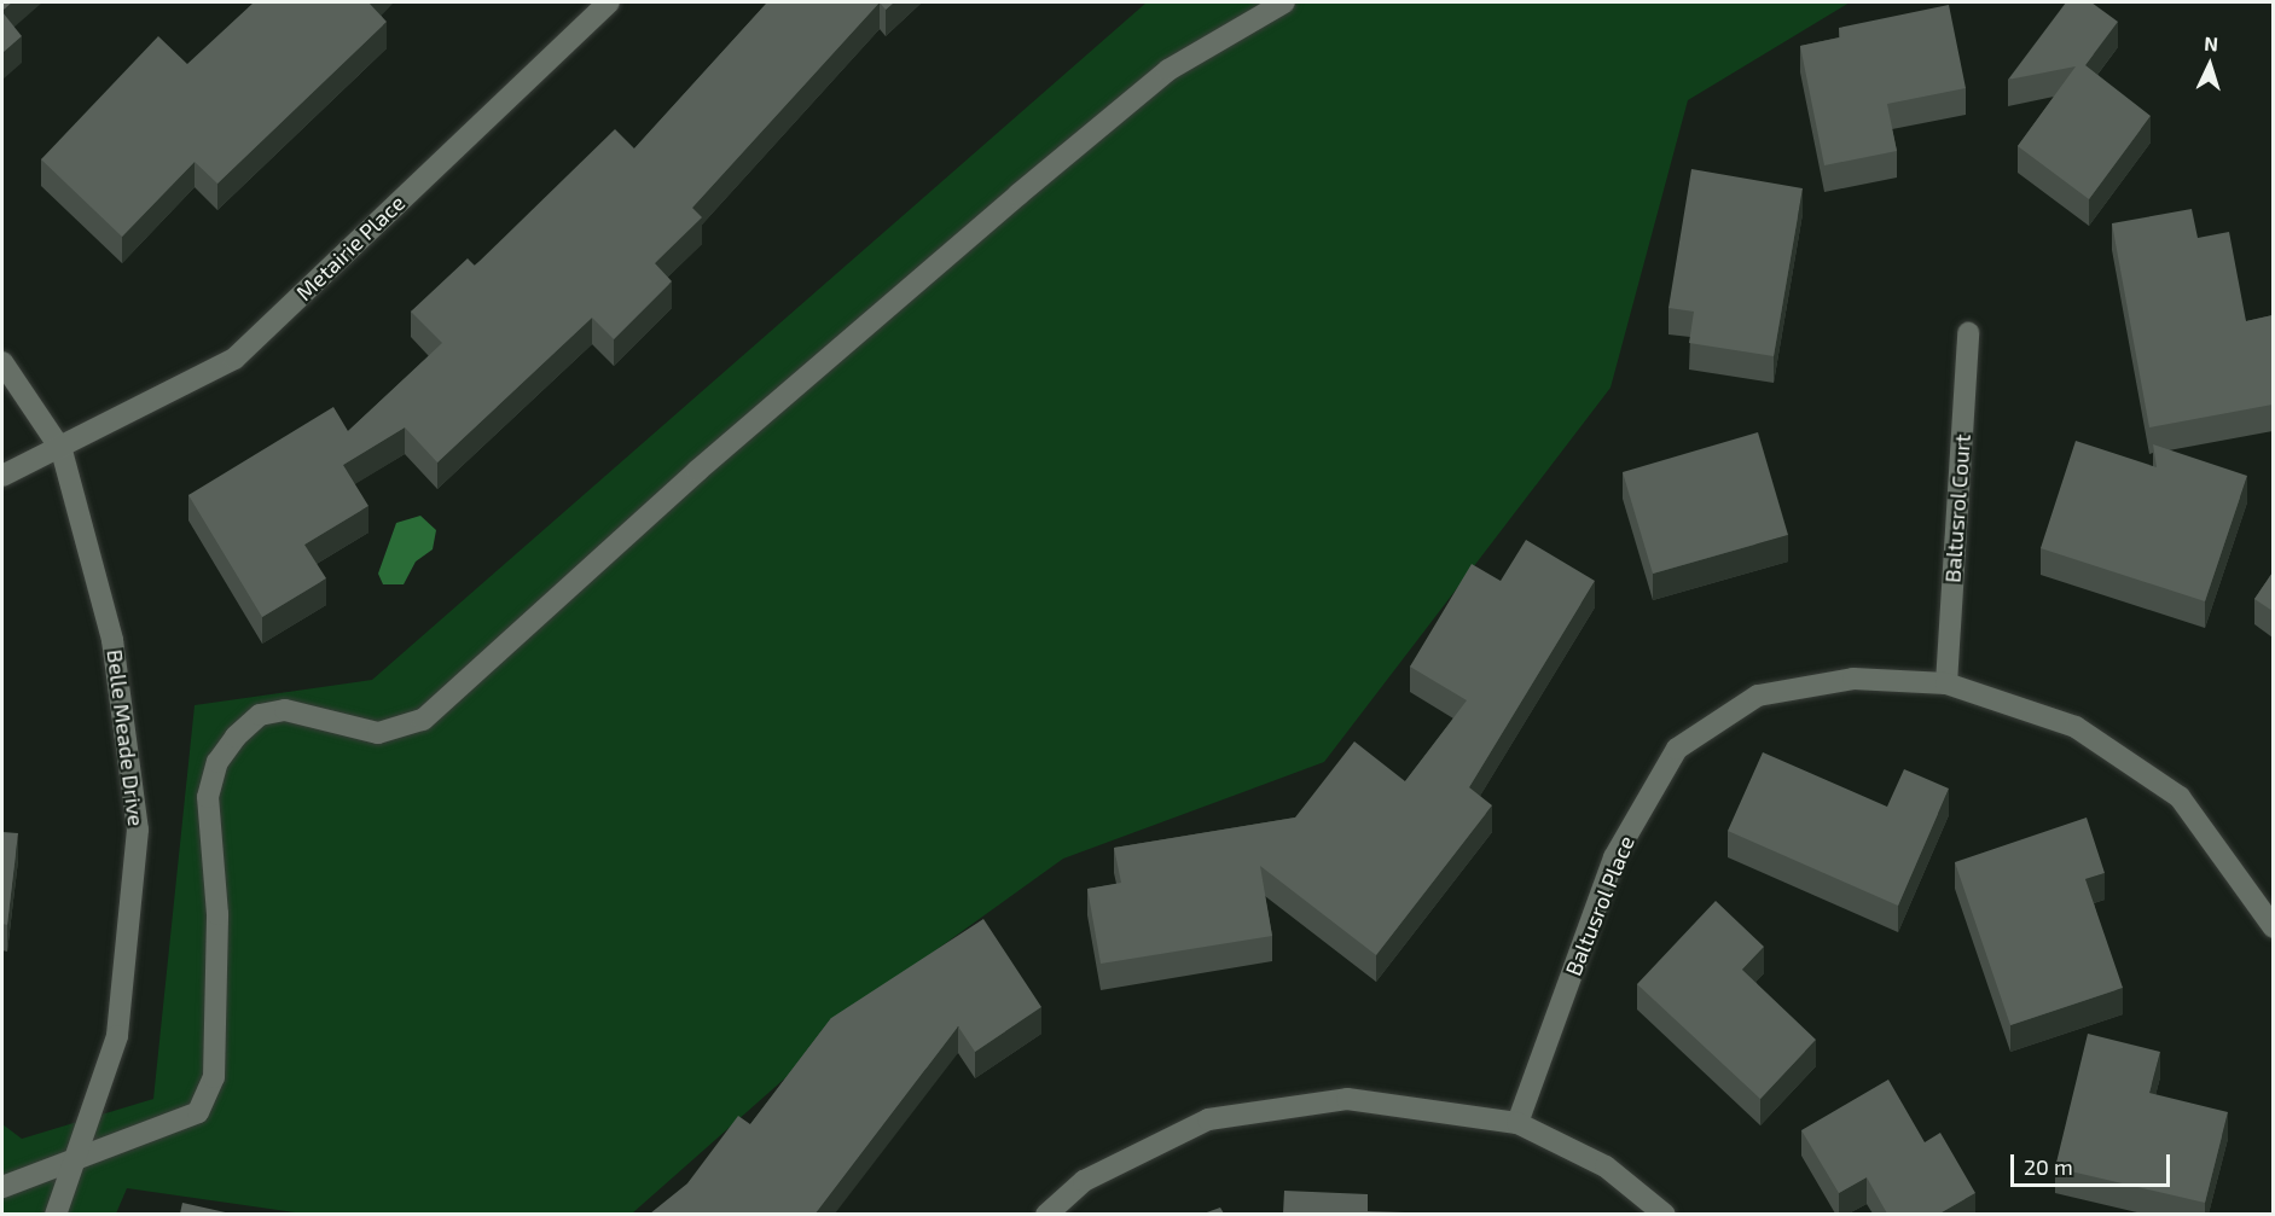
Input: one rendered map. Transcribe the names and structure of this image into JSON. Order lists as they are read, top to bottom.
{
  "streets": {
    "street": [
      "Metairie Place",
      "Baltusrol Court",
      "Belle Meade Drive",
      "Baltusrol Place"
    ]
  },
  "crossings": [
    ["Metairie Place", "Belle Meade Drive"],
    ["Baltusrol Court", "Baltusrol Place"]
  ],
  "scale_bar": "20 m",
  "north": "top"
}
